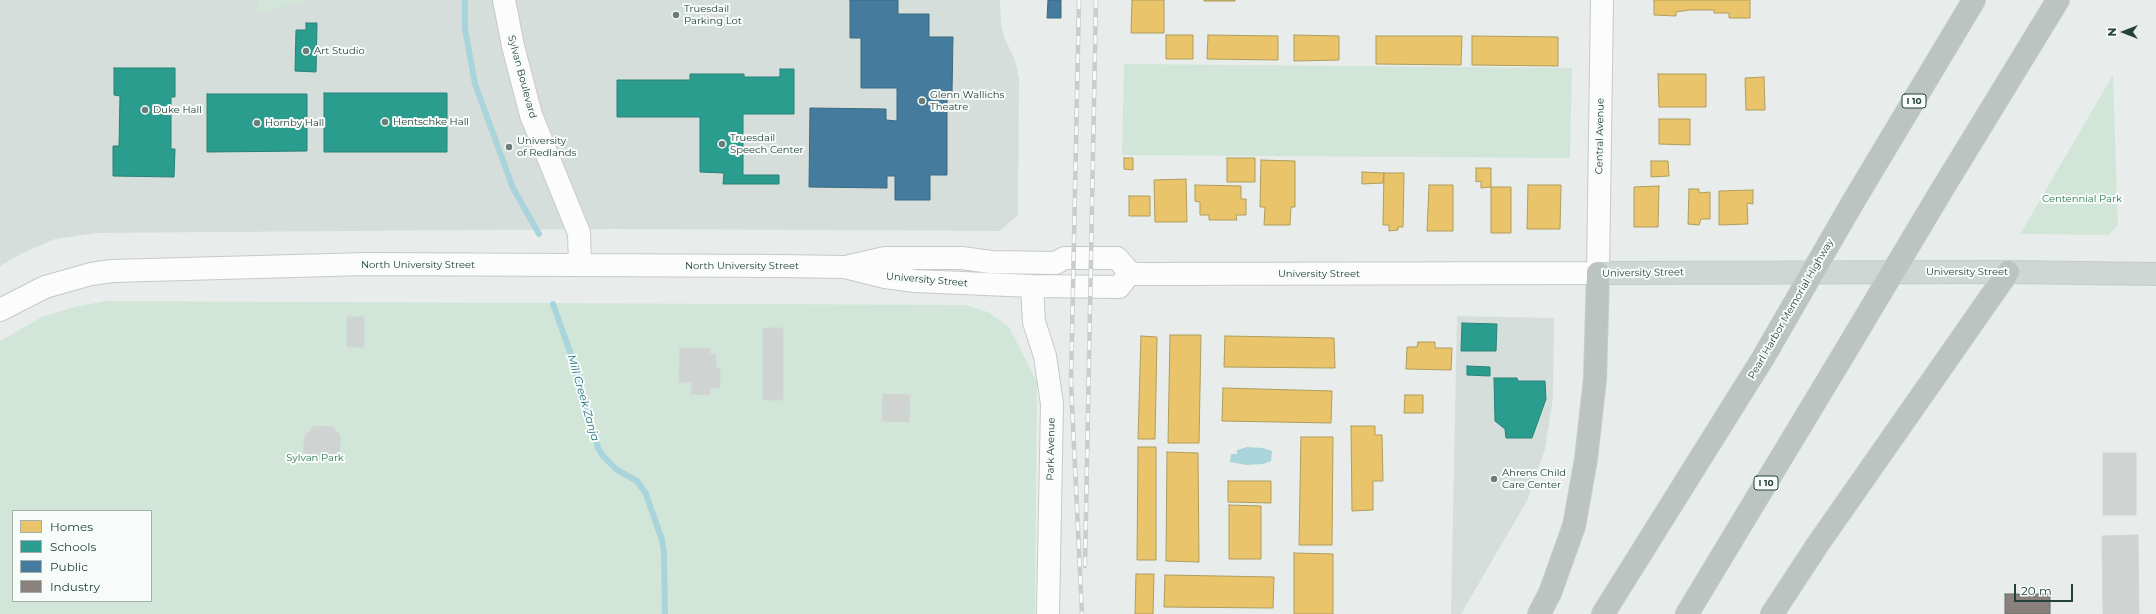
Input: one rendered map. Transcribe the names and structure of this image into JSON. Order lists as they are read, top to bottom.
{
  "streets": {
    "highway": ["I 10", "Pearl Harbor Memorial Highway"],
    "main road": ["University Street"],
    "street": [
      "Sylvan Boulevard",
      "Central Avenue",
      "North University Street",
      "Park Avenue"
    ]
  },
  "crossings": [
    ["Sylvan Boulevard", "North University Street"],
    ["Central Avenue", "University Street"],
    ["North University Street", "University Street"],
    ["University Street", "Park Avenue"]
  ],
  "water": ["Mill Creek Zanja"],
  "parks": ["Centennial Park", "Sylvan Park"],
  "places": [
    "Truesdail Parking Lot",
    "Art Studio",
    "Glenn Wallichs Theatre",
    "Duke Hall",
    "Hentschke Hall",
    "Hornby Hall",
    "Truesdail Speech Center",
    "University of Redlands",
    "Ahrens Child Care Center"
  ],
  "legend": [
    "Homes",
    "Schools",
    "Public",
    "Industry"
  ],
  "scale_bar": "20 m",
  "north": "left"
}
